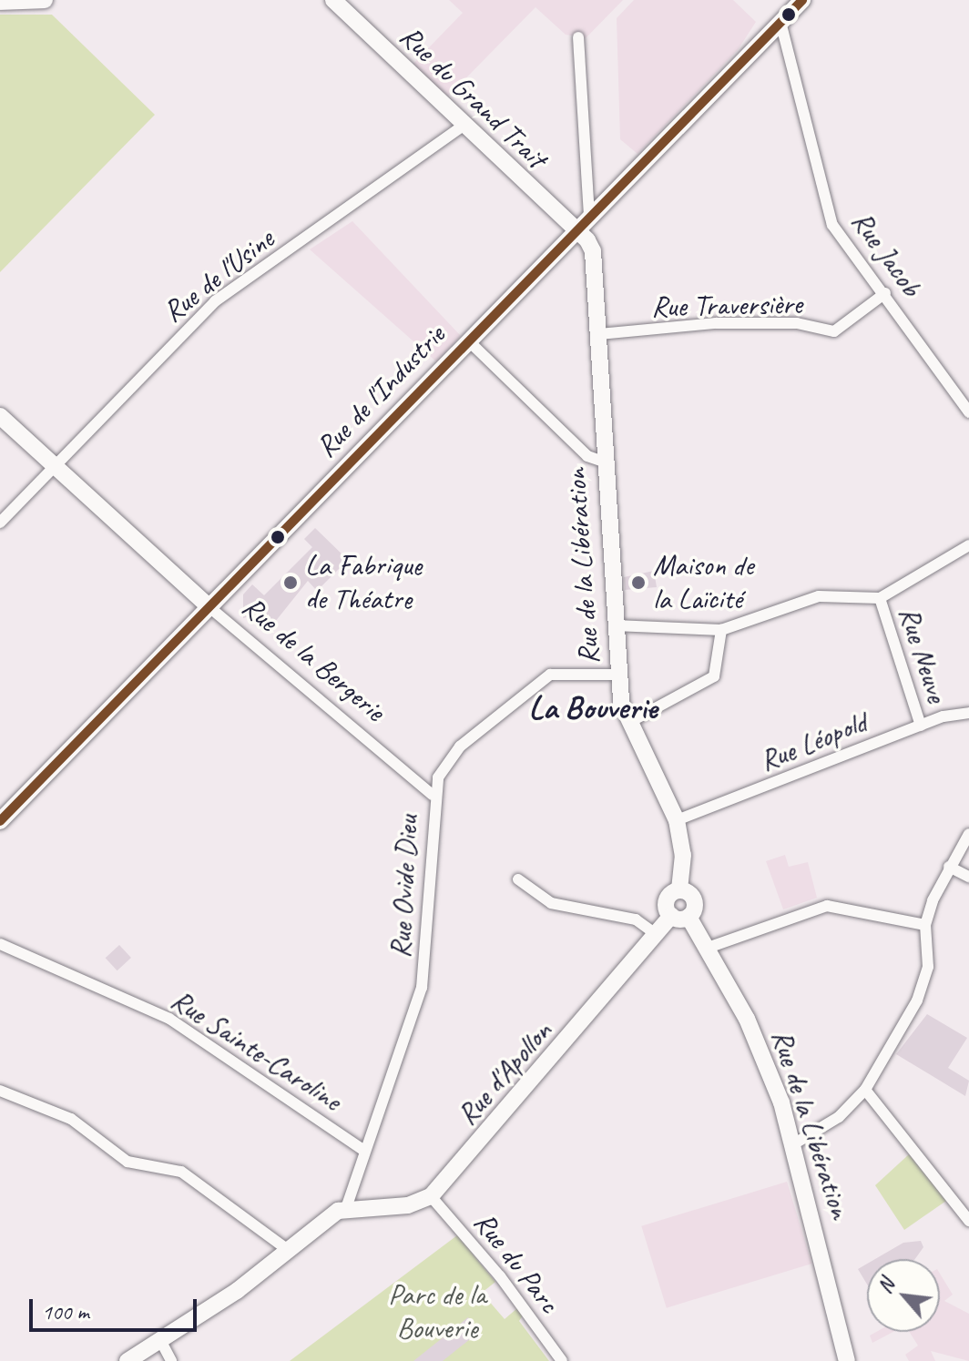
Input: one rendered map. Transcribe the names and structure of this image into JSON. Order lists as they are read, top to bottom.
{
  "streets": {
    "street": [
      "Rue du Grand Trait",
      "Rue Jacob",
      "Rue de l'Usine",
      "Rue Traversière",
      "Rue de l'Industrie",
      "Rue de la Libération",
      "Rue Neuve",
      "Rue de la Bergerie",
      "Rue Léopold",
      "Rue Ovide Dieu",
      "Rue Sainte-Caroline",
      "Rue d'Apollon",
      "Rue du Parc"
    ]
  },
  "crossings": [
    ["Rue du Grand Trait", "Rue de l'Usine"],
    ["Rue du Grand Trait", "Rue de l'Industrie"],
    ["Rue du Grand Trait", "Rue de la Libération"],
    ["Rue Jacob", "Rue Traversière"],
    ["Rue Jacob", "Rue de l'Industrie"],
    ["Rue de l'Usine", "Rue de la Bergerie"],
    ["Rue Traversière", "Rue de la Libération"],
    ["Rue de l'Industrie", "Rue de la Libération"],
    ["Rue de l'Industrie", "Rue de la Bergerie"],
    ["Rue de la Libération", "Rue Léopold"],
    ["Rue de la Libération", "Rue Ovide Dieu"],
    ["Rue de la Libération", "Rue d'Apollon"],
    ["Rue Neuve", "Rue Léopold"],
    ["Rue de la Bergerie", "Rue Ovide Dieu"],
    ["Rue Ovide Dieu", "Rue Sainte-Caroline"],
    ["Rue d'Apollon", "Rue du Parc"]
  ],
  "districts": ["La Bouverie"],
  "parks": ["Parc de la Bouverie"],
  "places": ["La Fabrique de Théatre", "Maison de la Laïcité"],
  "scale_bar": "100 m",
  "north": "top left"
}
